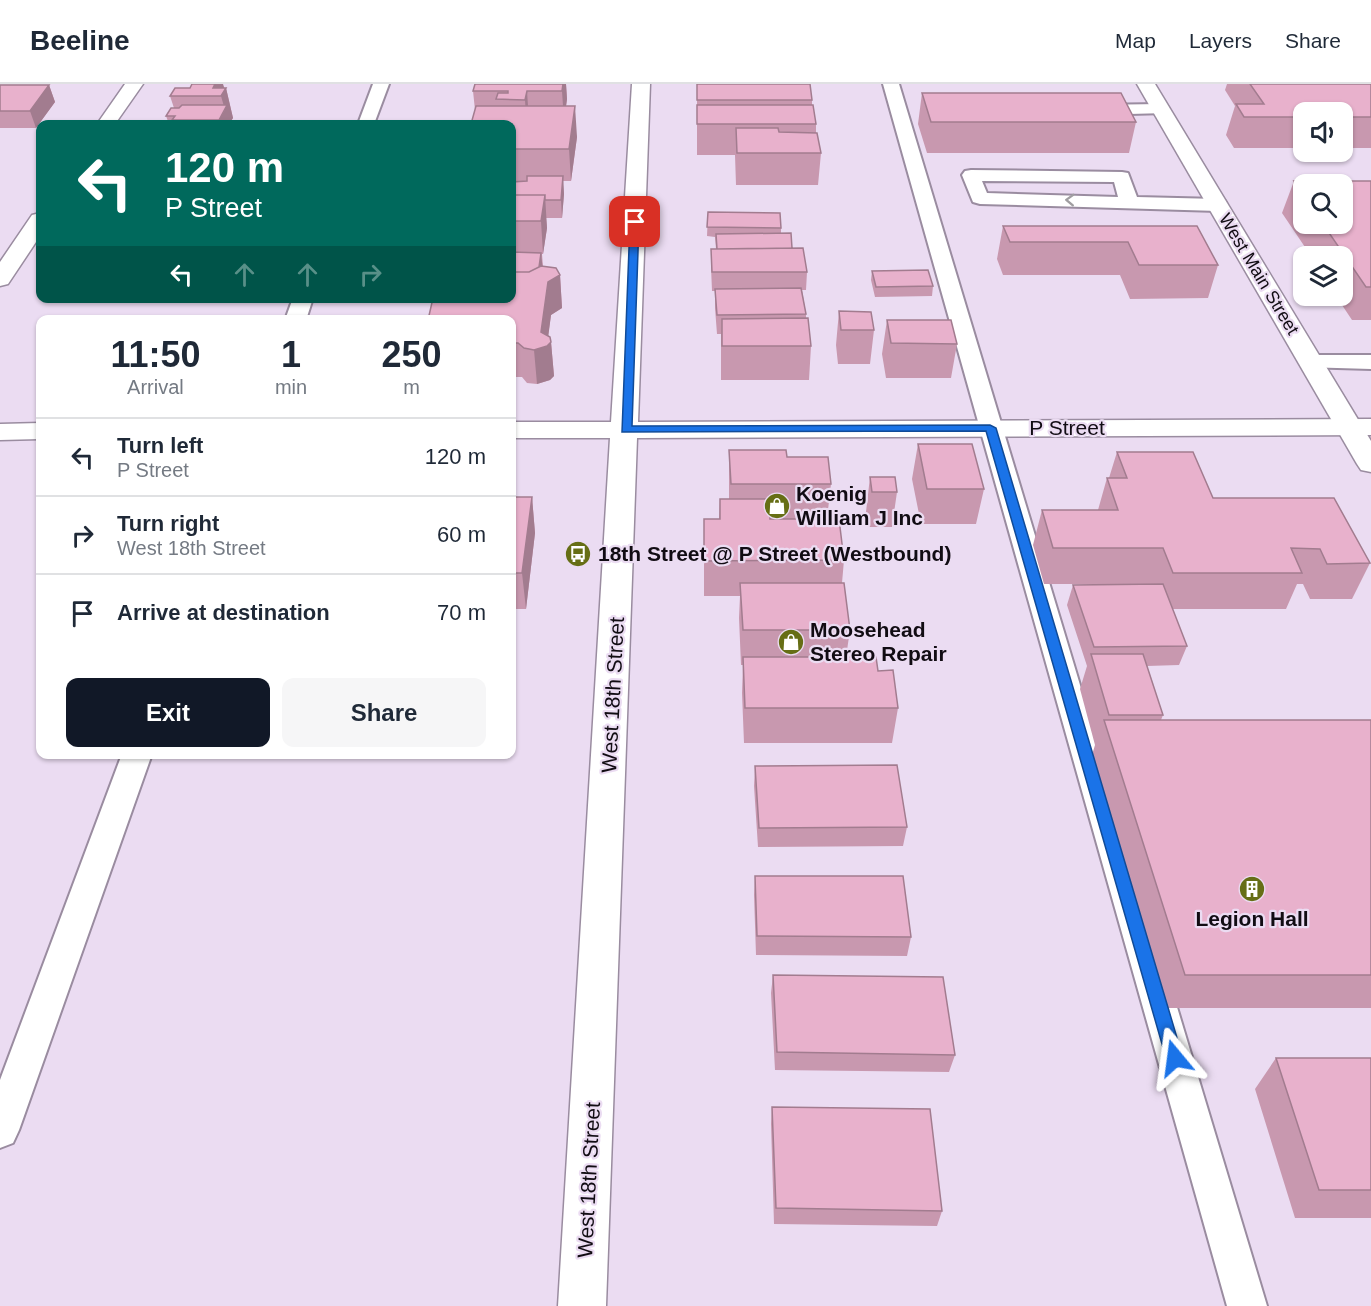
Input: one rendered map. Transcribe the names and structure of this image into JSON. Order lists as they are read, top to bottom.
{
  "streets": {
    "street": ["West Main Street", "P Street", "West 18th Street"]
  },
  "crossings": [
    ["West Main Street", "P Street"],
    ["P Street", "West 18th Street"]
  ],
  "places": {
    "shop": ["Koenig William J Inc", "Moosehead Stereo Repair"],
    "bus stop": ["18th Street @ P Street (Westbound)"],
    "building": ["Legion Hall"]
  },
  "page": {
    "header": "Beeline",
    "nav": ["Map", "Layers", "Share"],
    "turn": ["120 m", "P Street"],
    "eta": [
      "11:50",
      "Arrival",
      "1",
      "min",
      "250",
      "m"
    ],
    "list": [
      {
        "name": "Turn left",
        "note": "P Street",
        "value": "120 m"
      },
      {
        "name": "Turn right",
        "note": "West 18th Street",
        "value": "60 m"
      },
      {
        "name": "Arrive at destination",
        "value": "70 m"
      }
    ],
    "buttons": ["Exit", "Share"]
  }
}
